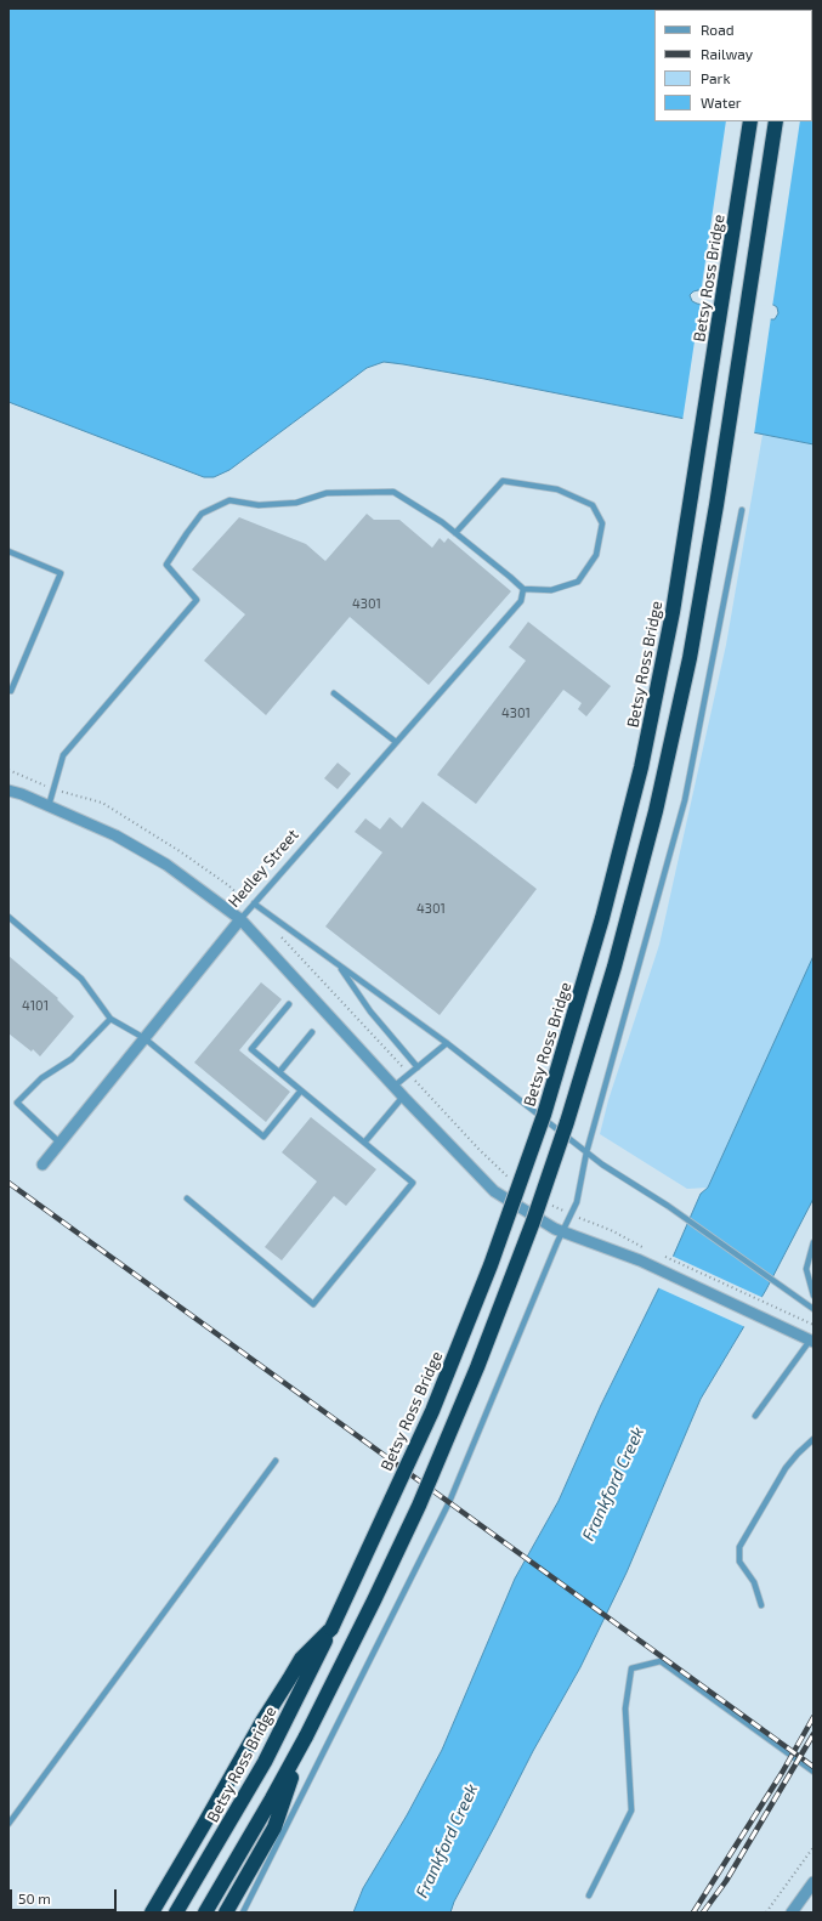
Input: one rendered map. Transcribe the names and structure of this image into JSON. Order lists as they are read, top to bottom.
{
  "streets": {
    "highway": ["Betsy Ross Bridge"],
    "street": ["Hedley Street"]
  },
  "water": ["Frankford Creek"],
  "house_numbers": [
    "4301",
    "4301",
    "4301",
    "4101"
  ],
  "legend": [
    "Road",
    "Railway",
    "Park",
    "Water"
  ],
  "scale_bar": "50 m"
}
